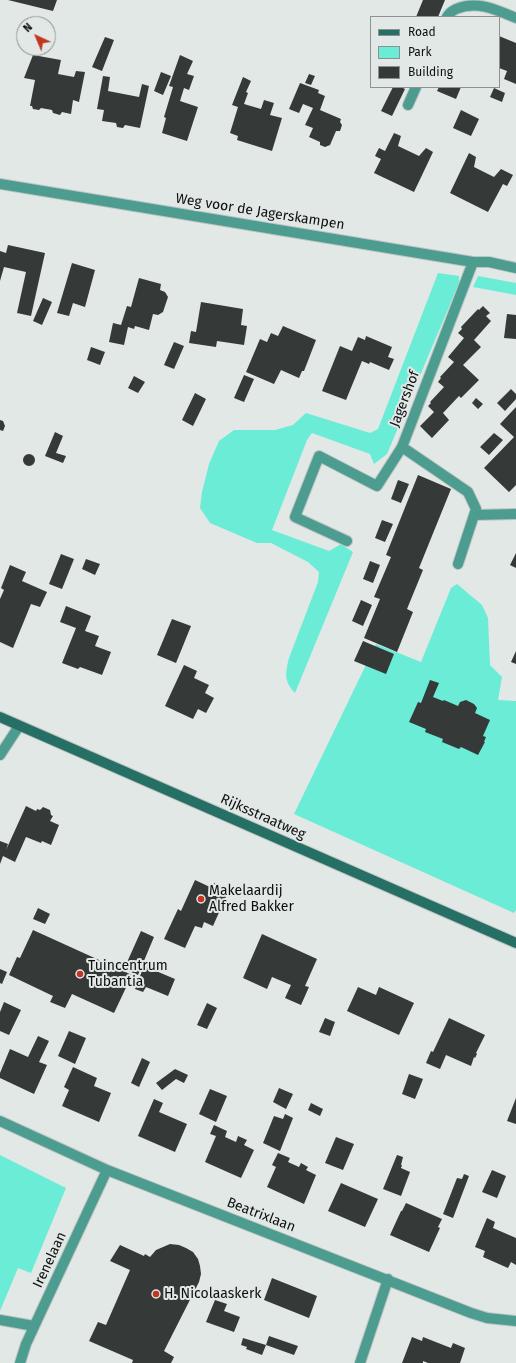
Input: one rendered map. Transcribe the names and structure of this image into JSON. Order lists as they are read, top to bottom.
{
  "streets": {
    "main road": ["Rijksstraatweg"],
    "street": [
      "Weg voor de Jagerskampen",
      "Jagershof",
      "Beatrixlaan",
      "Irenelaan"
    ]
  },
  "crossings": [
    ["Weg voor de Jagerskampen", "Jagershof"],
    ["Beatrixlaan", "Irenelaan"]
  ],
  "places": ["Makelaardij Alfred Bakker", "Tuincentrum Tubantia", "H. Nicolaaskerk"],
  "legend": ["Road", "Park", "Building"],
  "north": "top left"
}
